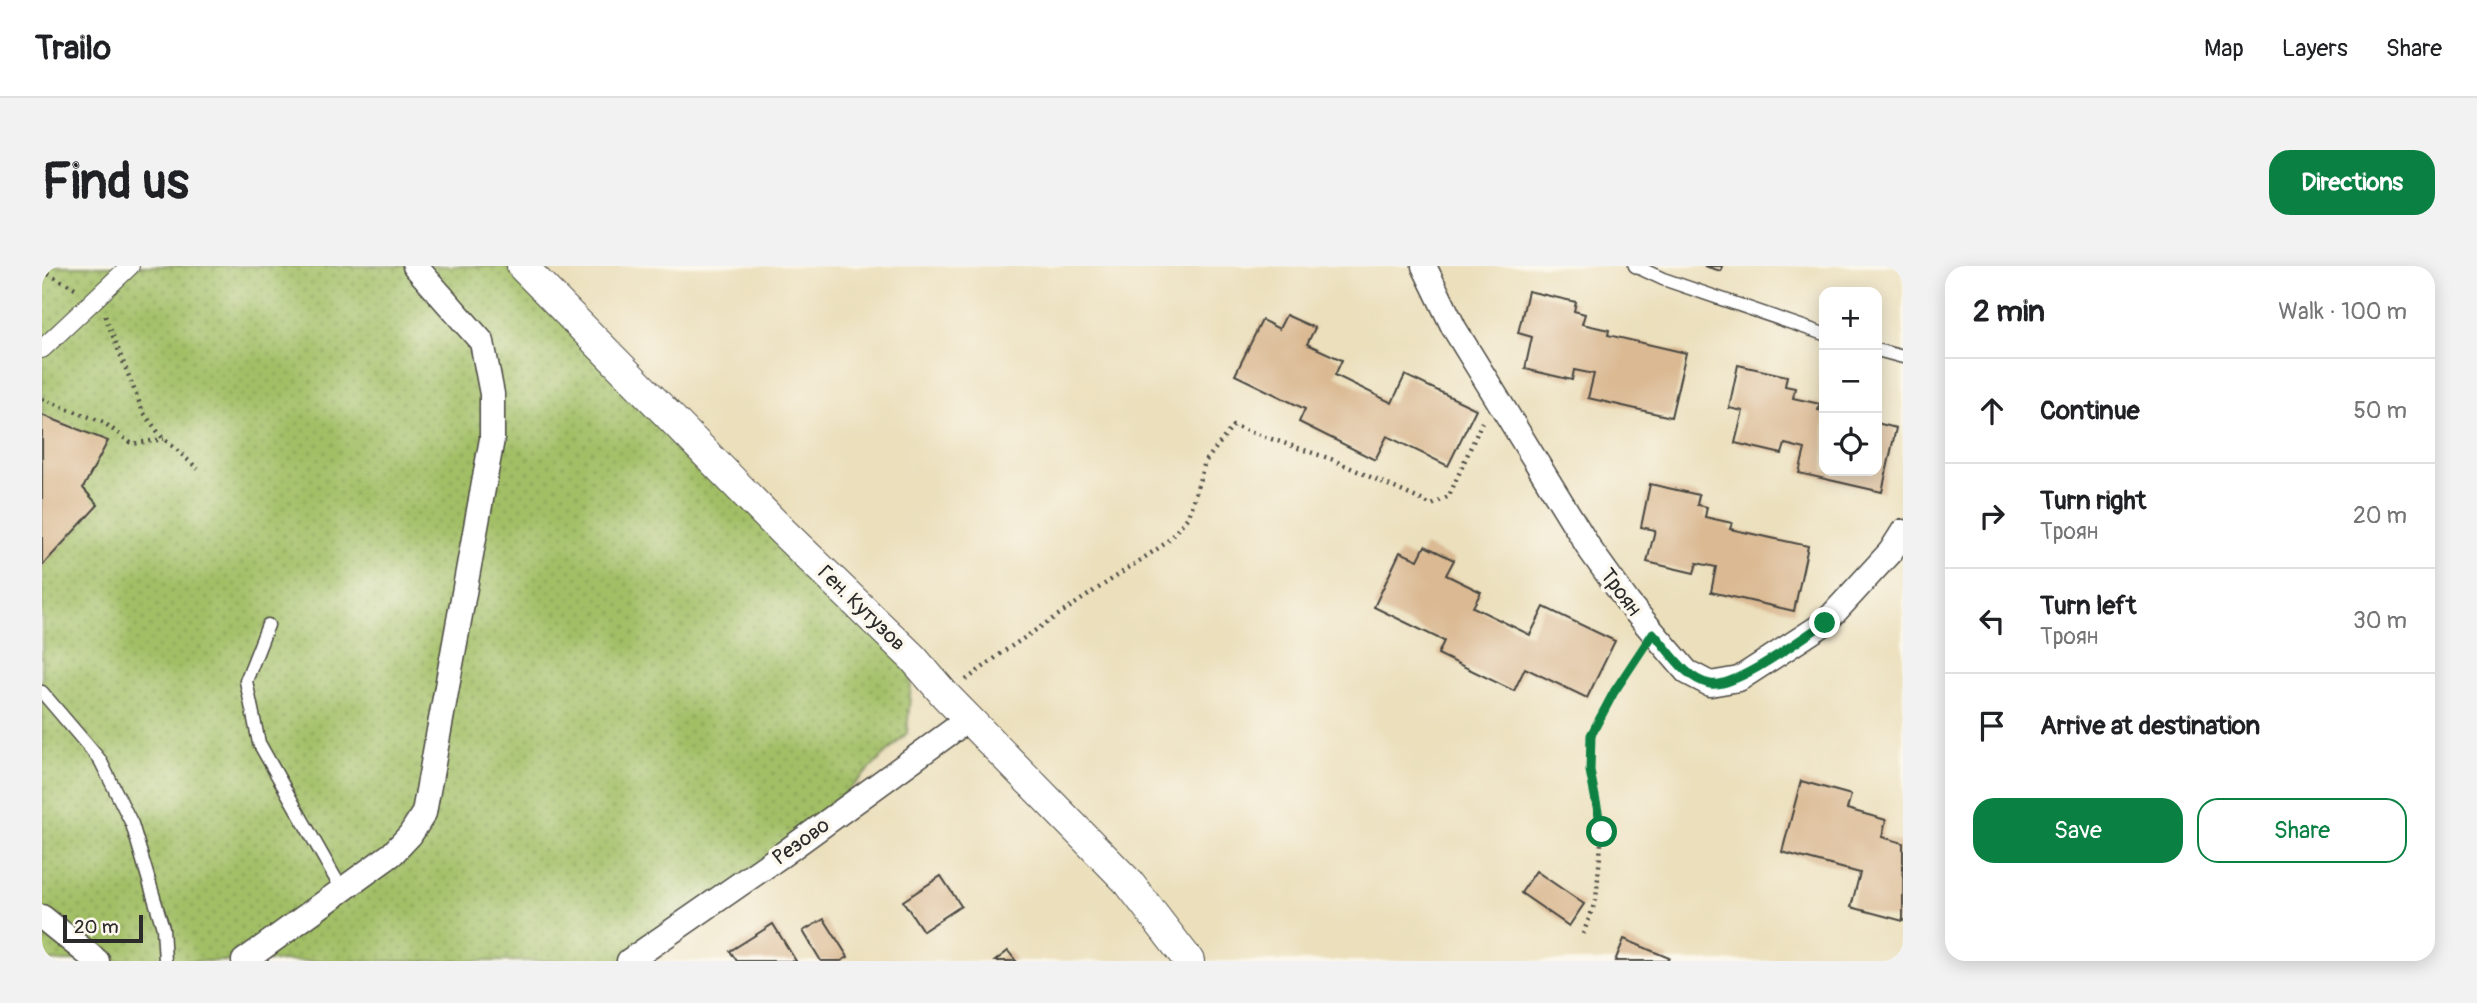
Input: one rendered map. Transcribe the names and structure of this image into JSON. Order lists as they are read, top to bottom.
{
  "streets": {
    "street": ["Троян", "Ген. Кутузов", "Резово"]
  },
  "crossings": [
    ["Ген. Кутузов", "Резово"]
  ],
  "scale_bar": "20 m",
  "page": {
    "header": "Trailo",
    "nav": ["Map", "Layers", "Share"],
    "buttons": [
      "Directions",
      ["Save", "Share"]
    ],
    "title": "Find us",
    "heading": ["2 min", "Walk · 100 m"],
    "map_buttons": ["+", "−"],
    "list": [
      ["Continue", "50 m"],
      ["Turn right", "Троян", "20 m"],
      ["Turn left", "Троян", "30 m"],
      "Arrive at destination"
    ],
    "scale": "20 m"
  }
}
